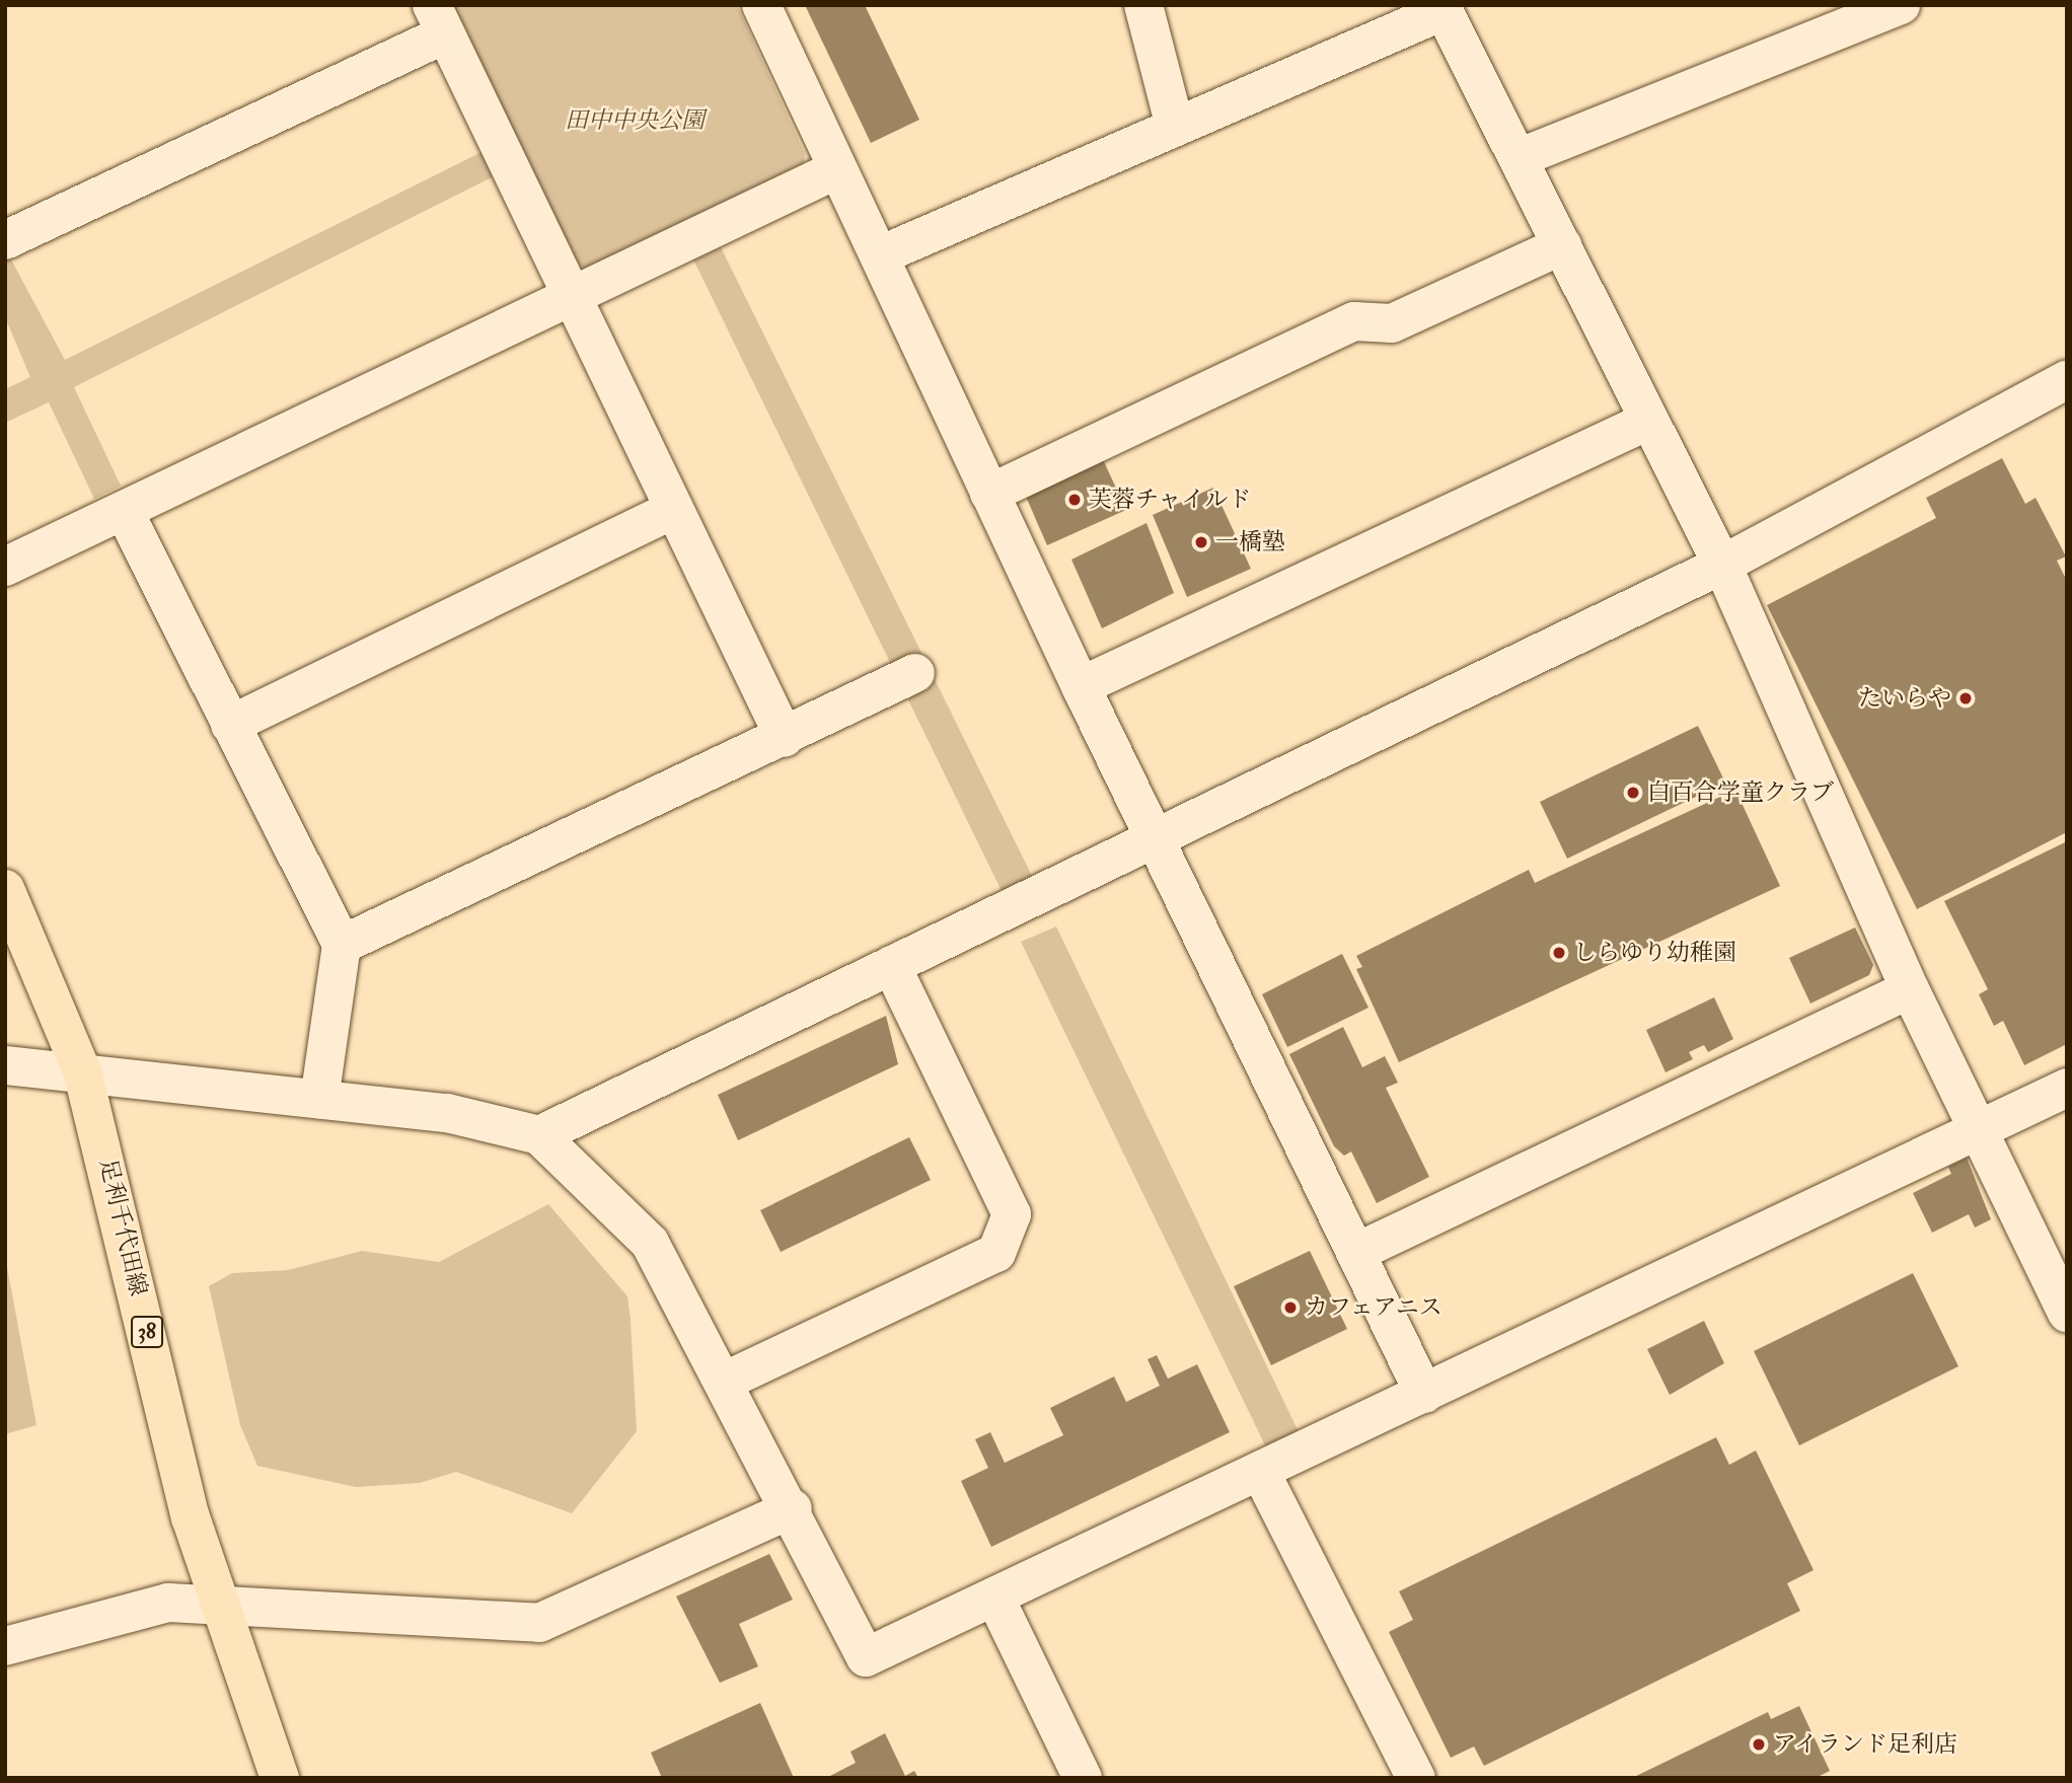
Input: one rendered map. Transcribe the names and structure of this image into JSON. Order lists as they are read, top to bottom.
{
  "streets": {
    "main road": ["足利千代田線", "38"]
  },
  "parks": ["田中中央公園"],
  "places": [
    "芙蓉チャイルド",
    "一橋塾",
    "たいらや",
    "白百合学童クラブ",
    "しらゆり幼稚園",
    "カフェアニス",
    "アイランド足利店"
  ]
}
